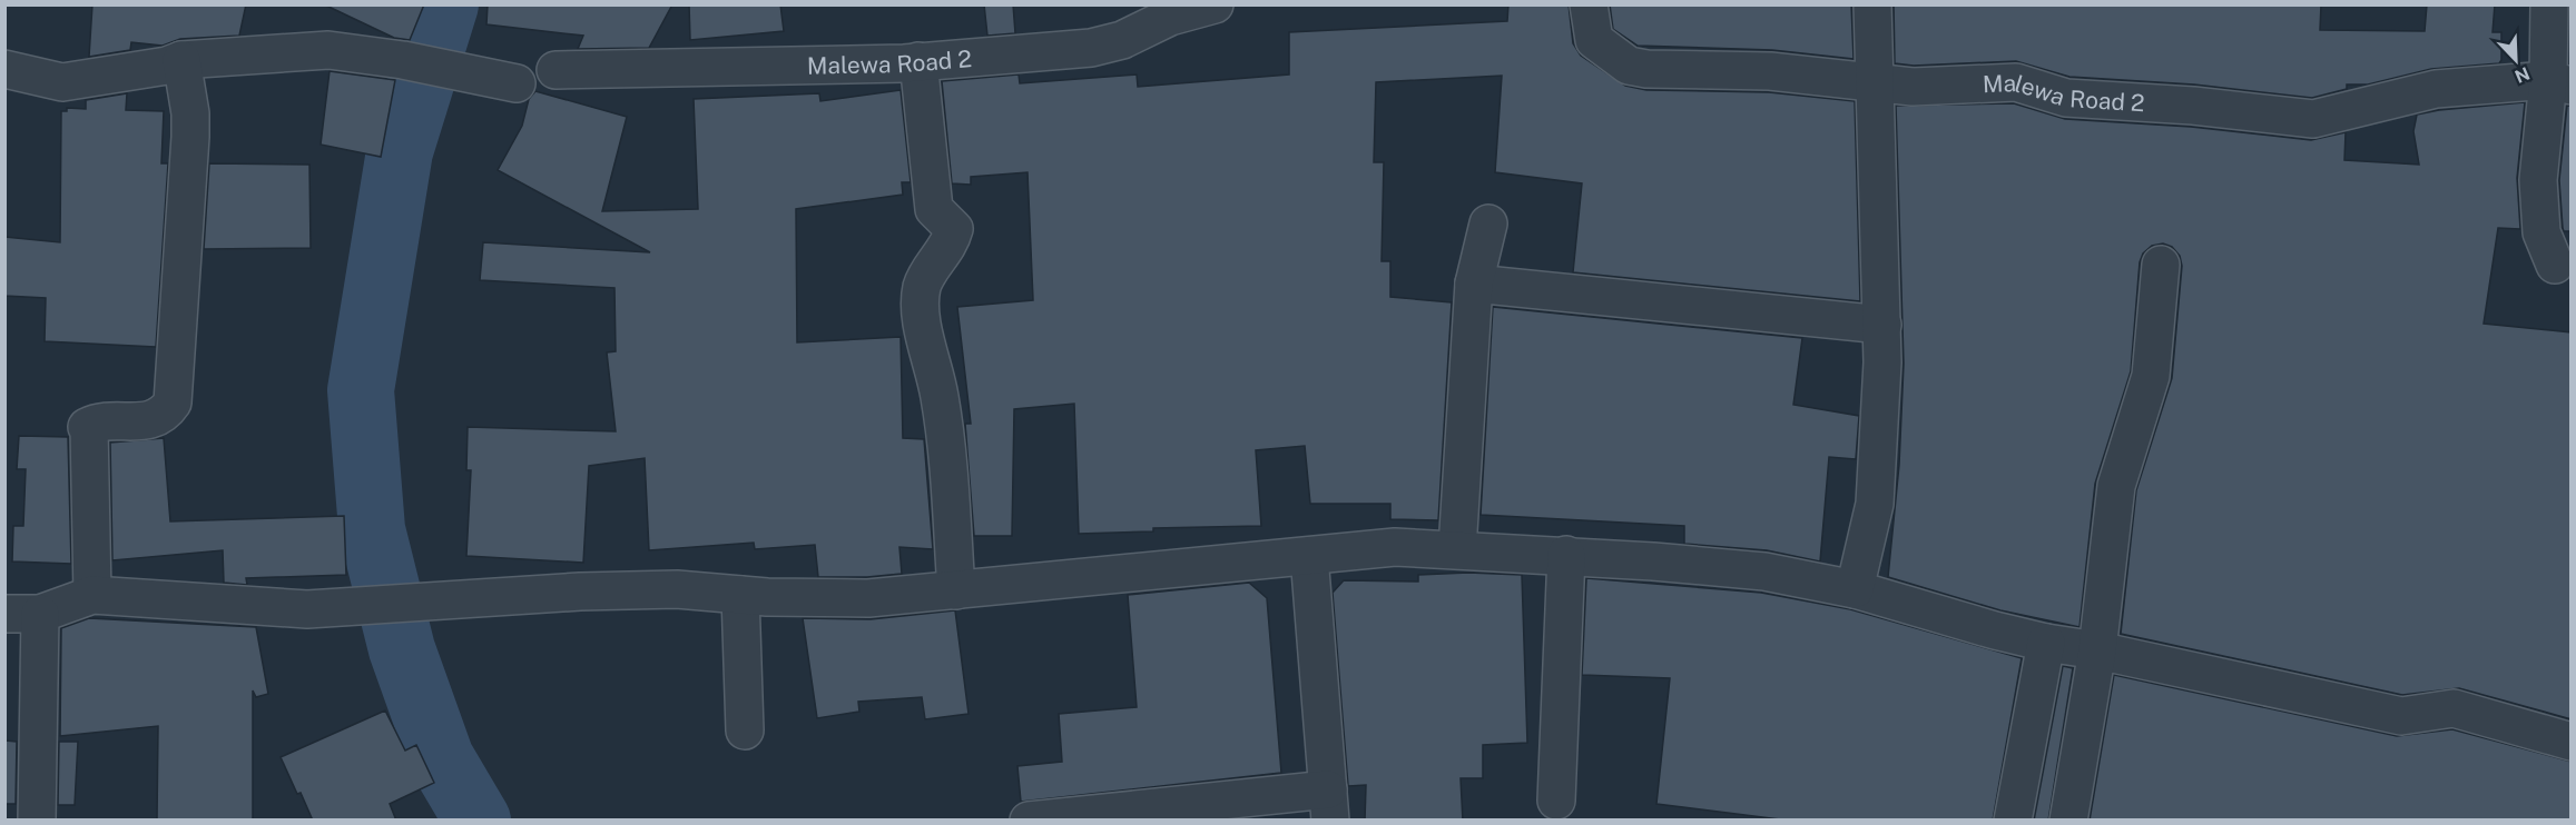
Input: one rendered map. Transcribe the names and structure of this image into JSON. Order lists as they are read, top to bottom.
{
  "streets": {
    "street": ["Malewa Road 2"]
  },
  "north": "bottom right"
}
